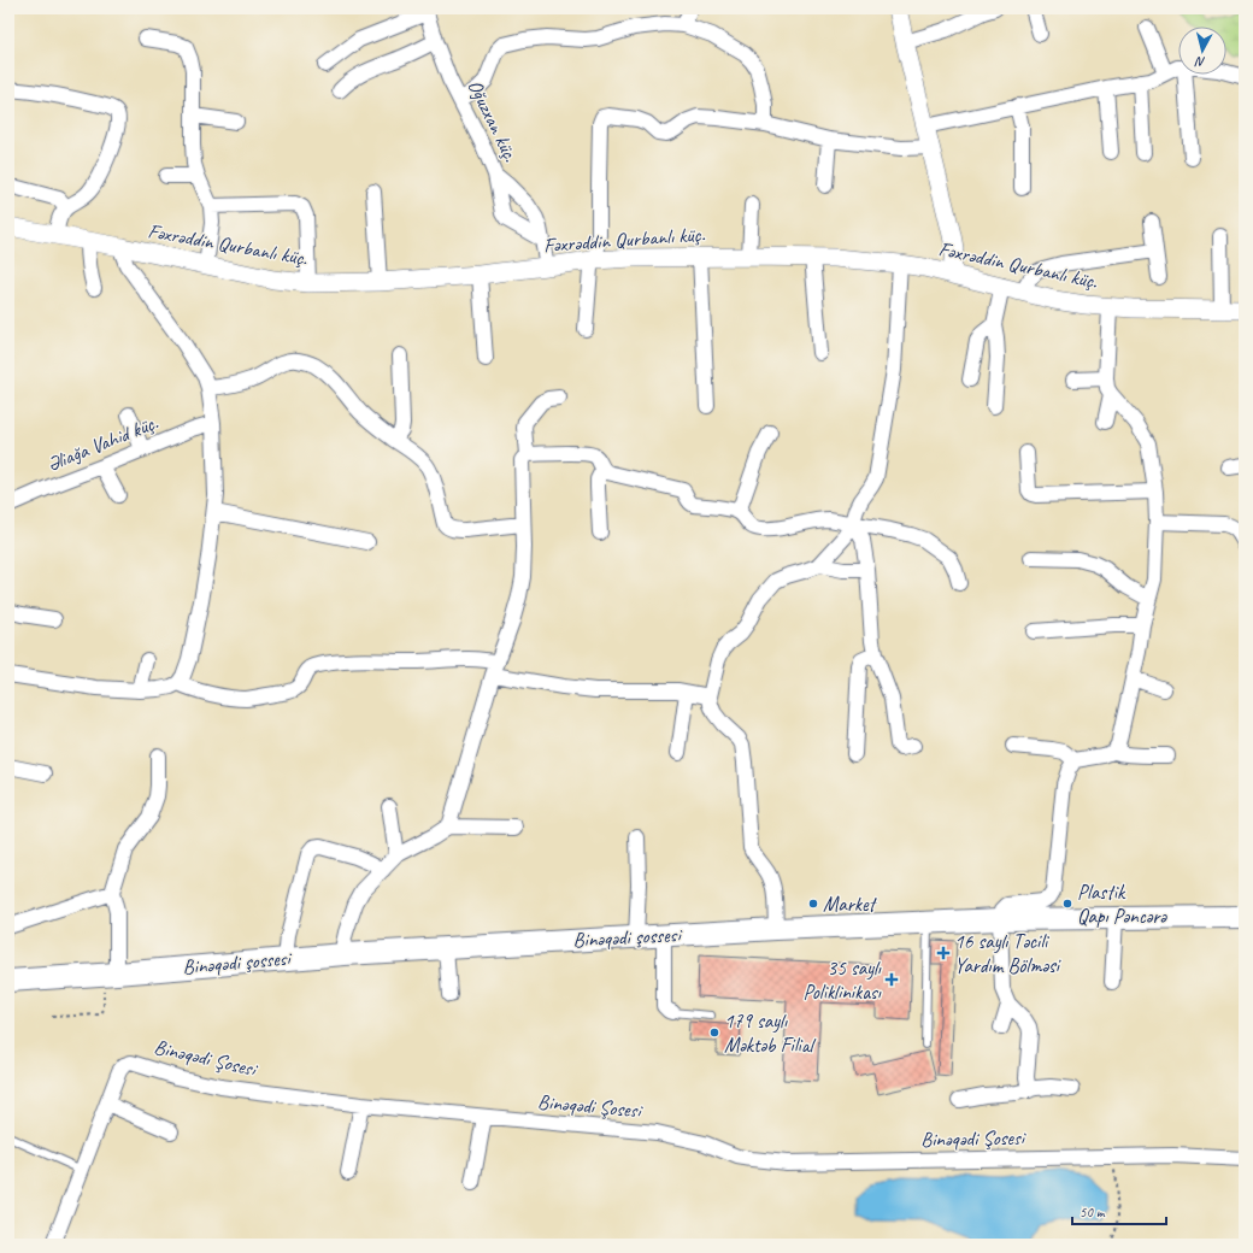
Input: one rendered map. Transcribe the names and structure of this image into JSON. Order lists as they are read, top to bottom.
{
  "streets": {
    "main road": ["Binəqədi şossesi"],
    "street": [
      "Oğuzxan küç.",
      "Fəxrəddin Qurbanlı küç.",
      "Əliağa Vahid küç.",
      "Binəqədi Şosesi"
    ]
  },
  "crossings": [
    ["Oğuzxan küç.", "Fəxrəddin Qurbanlı küç."]
  ],
  "places": {
    "other": ["Market", "Plastik Qapı Pəncərə", "179 saylı Məktəb Filial"],
    "health": ["16 saylı Təcili Yardım Bölməsi", "35 saylı Poliklinikası"]
  },
  "scale_bar": "50 m",
  "north": "bottom"
}
